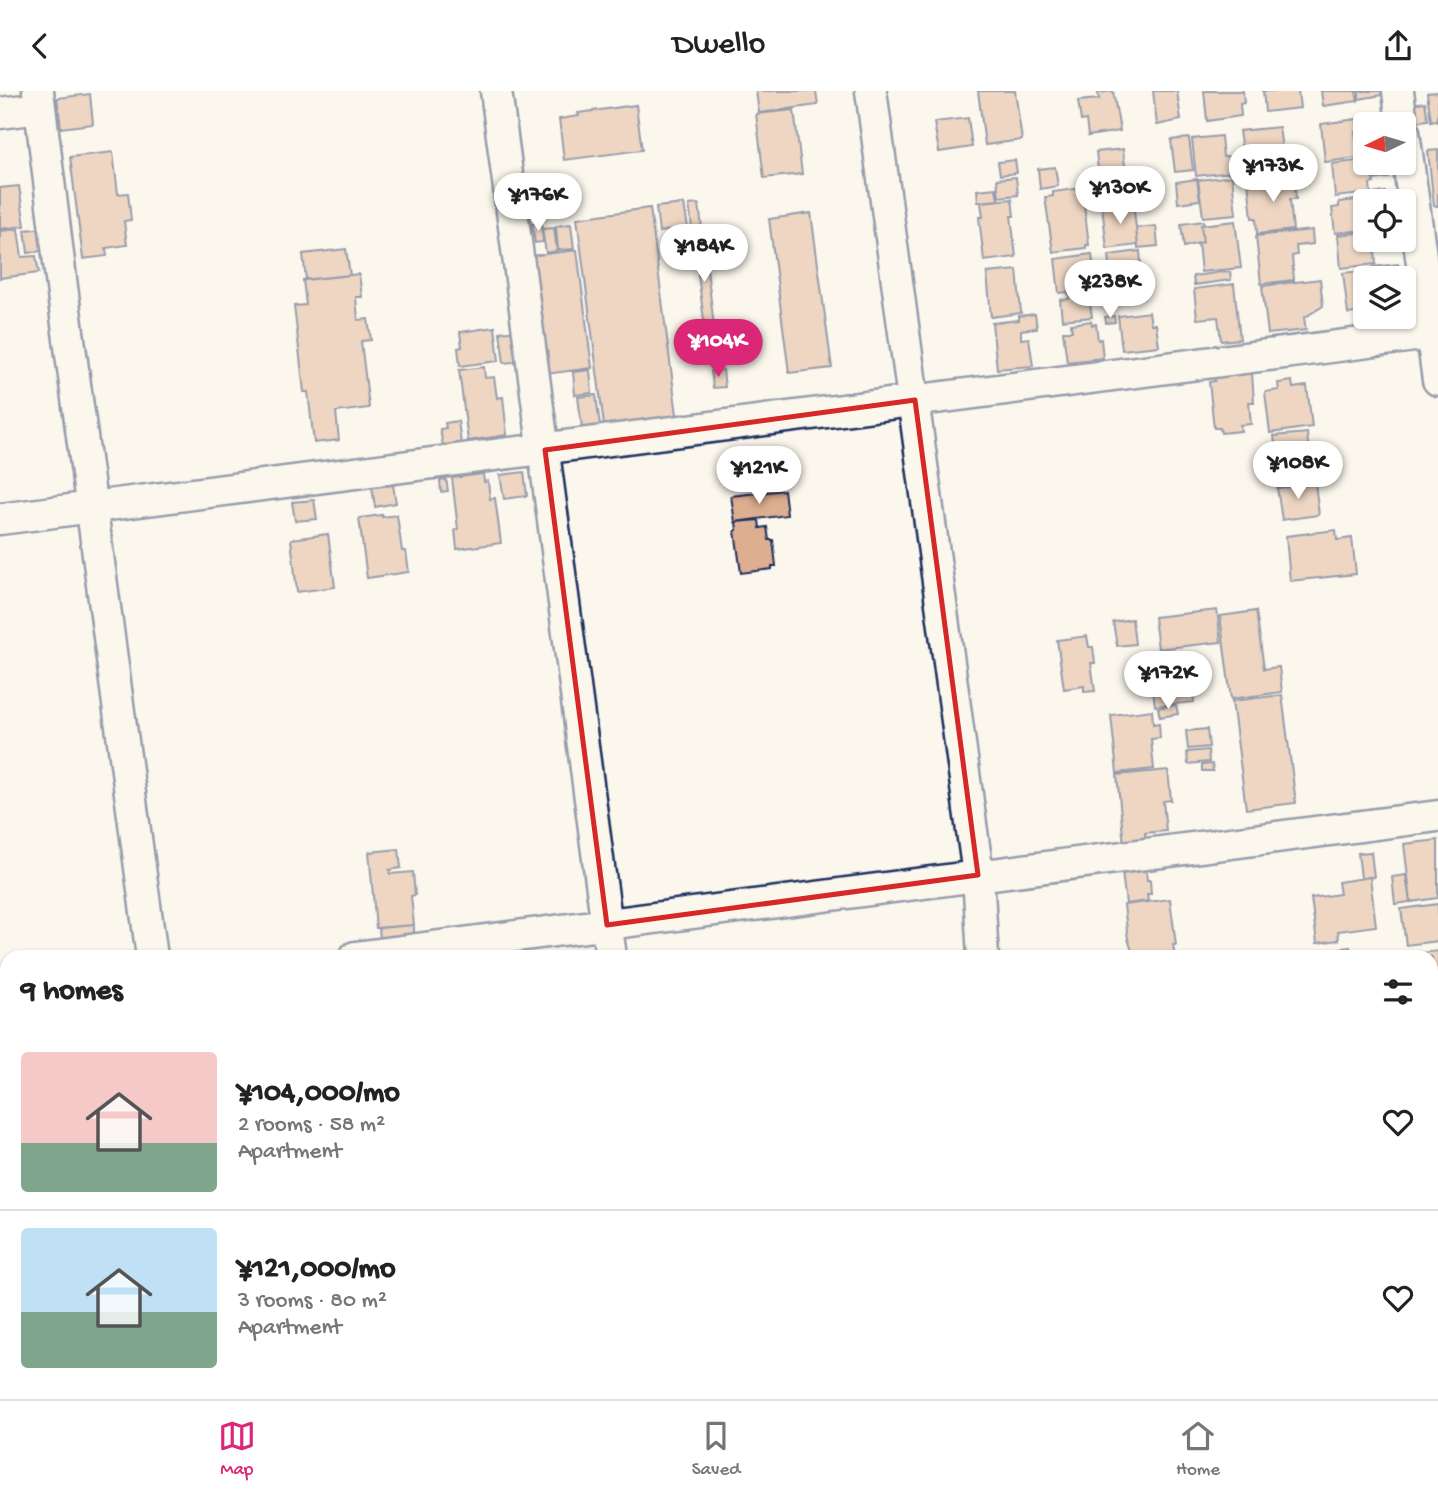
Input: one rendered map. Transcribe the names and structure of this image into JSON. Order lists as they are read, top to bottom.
{
  "north": "left",
  "page": {
    "header": "Dwello",
    "price": [
      "¥173K",
      "¥130K",
      "¥176K",
      "¥184K",
      "¥238K",
      "¥104K",
      "¥108K",
      "¥121K",
      "¥172K"
    ],
    "heading": "9 homes",
    "list": [
      {
        "name": "¥104,000/mo",
        "note": "2 rooms · 58 m² · Apartment"
      },
      {
        "name": "¥121,000/mo",
        "note": "3 rooms · 80 m² · Apartment"
      }
    ],
    "tabs": ["Map", "Saved", "Home"]
  }
}
